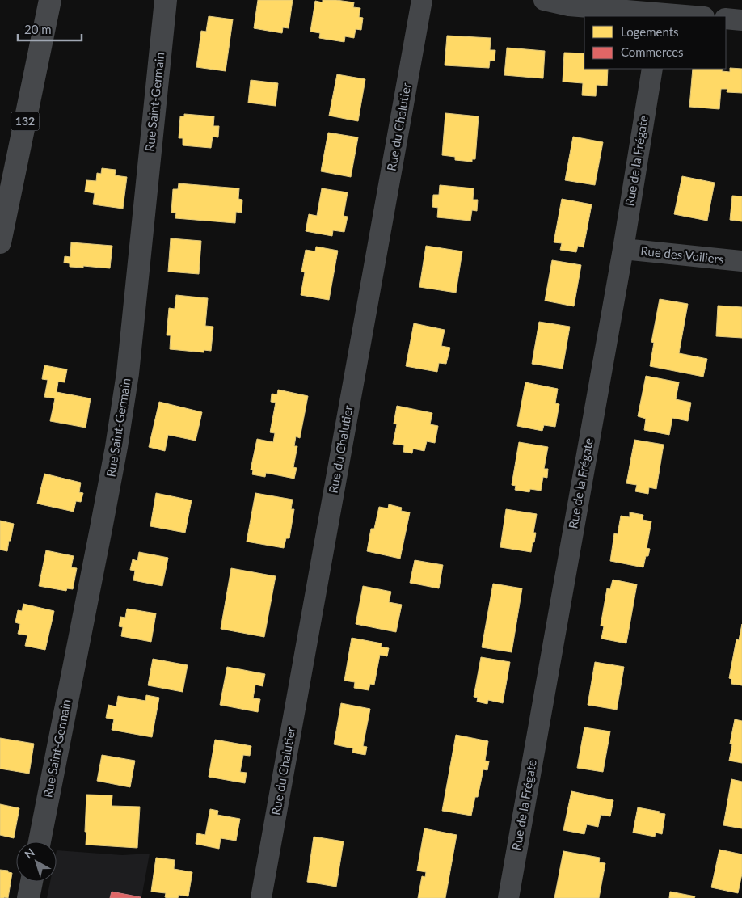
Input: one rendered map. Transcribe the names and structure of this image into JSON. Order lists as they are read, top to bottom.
{
  "streets": {
    "main road": ["132"],
    "street": [
      "Rue Saint-Germain",
      "Rue du Chalutier",
      "Rue de la Frégate",
      "Rue des Voiliers"
    ]
  },
  "crossings": [
    ["Rue de la Frégate", "Rue des Voiliers"]
  ],
  "legend": ["Logements", "Commerces"],
  "scale_bar": "20 m",
  "north": "top left"
}
